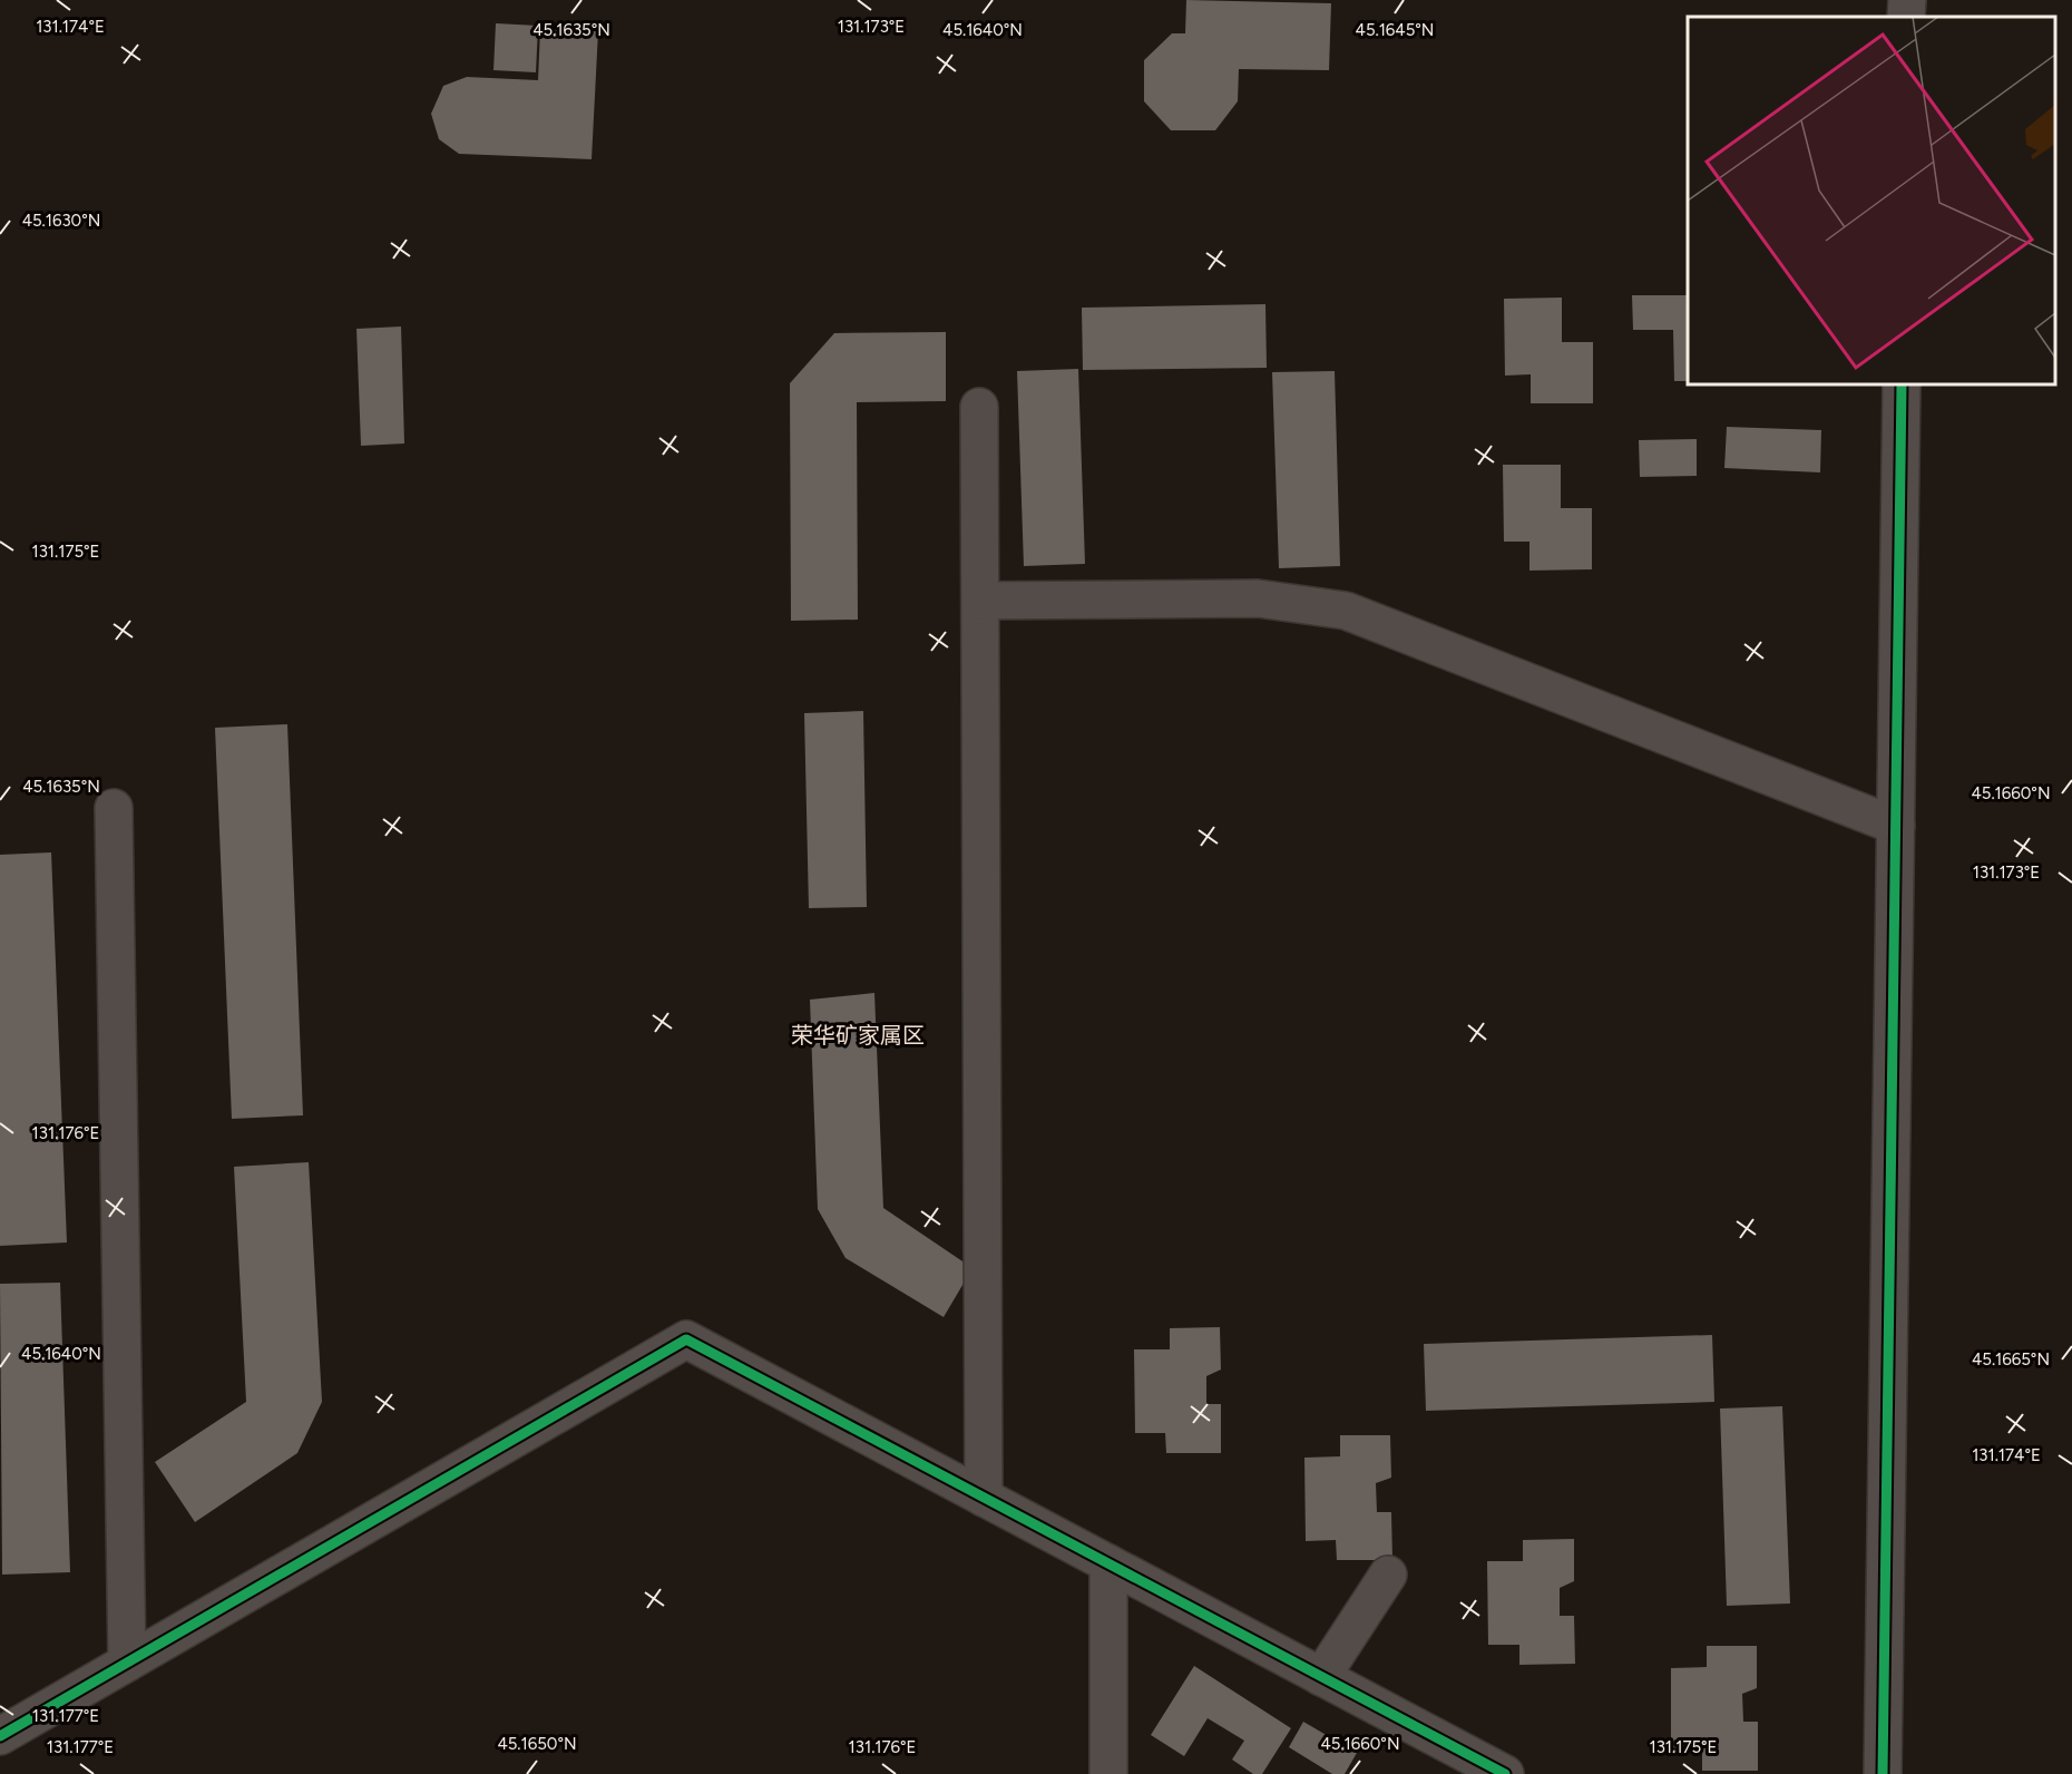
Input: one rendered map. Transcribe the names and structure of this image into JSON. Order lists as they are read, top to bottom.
{
  "districts": ["荣华矿家属区"],
  "coordinates": [
    "131.174°E",
    "131.173°E",
    "45.1635°N",
    "45.1640°N",
    "45.1645°N",
    "45.1630°N",
    "131.175°E",
    "45.1660°N",
    "131.176°E",
    "45.1665°N",
    "131.177°E",
    "45.1650°N"
  ]
}
